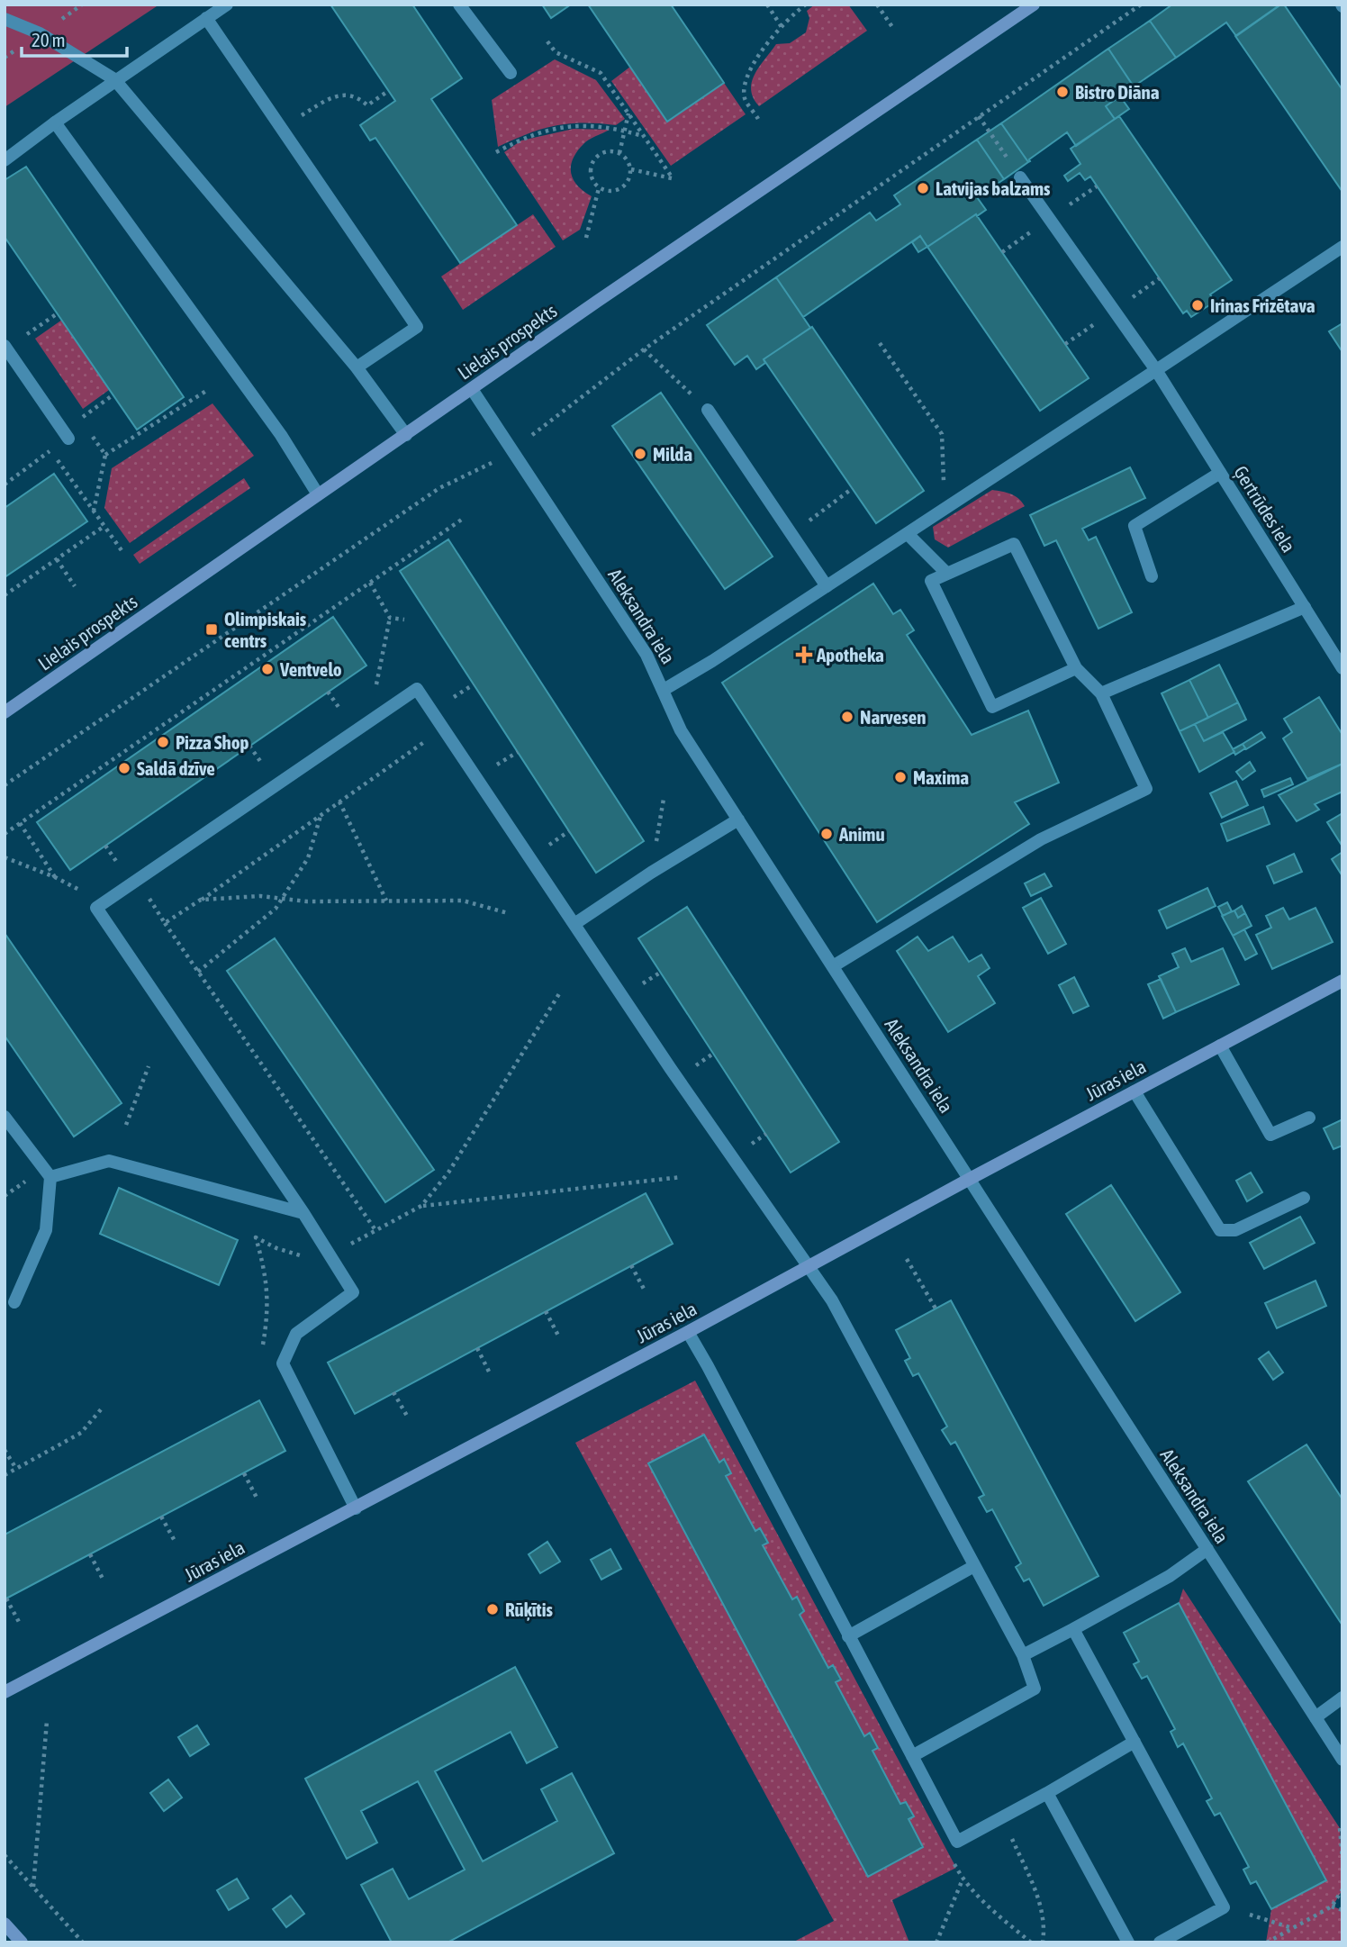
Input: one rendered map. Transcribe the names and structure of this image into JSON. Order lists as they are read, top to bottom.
{
  "streets": {
    "street": [
      "Lielais prospekts",
      "Ģertrūdes iela",
      "Aleksandra iela",
      "Jūras iela"
    ]
  },
  "crossings": [
    ["Lielais prospekts", "Aleksandra iela"],
    ["Aleksandra iela", "Jūras iela"]
  ],
  "places": {
    "other": [
      "Bistro Diāna",
      "Latvijas balzams",
      "Irinas Frizētava",
      "Milda",
      "Ventvelo",
      "Narvesen",
      "Pizza Shop",
      "Saldā dzīve",
      "Maxima",
      "Animu",
      "Rūķītis"
    ],
    "transit": ["Olimpiskais centrs"],
    "health": ["Apotheka"]
  },
  "scale_bar": "20 m"
}
